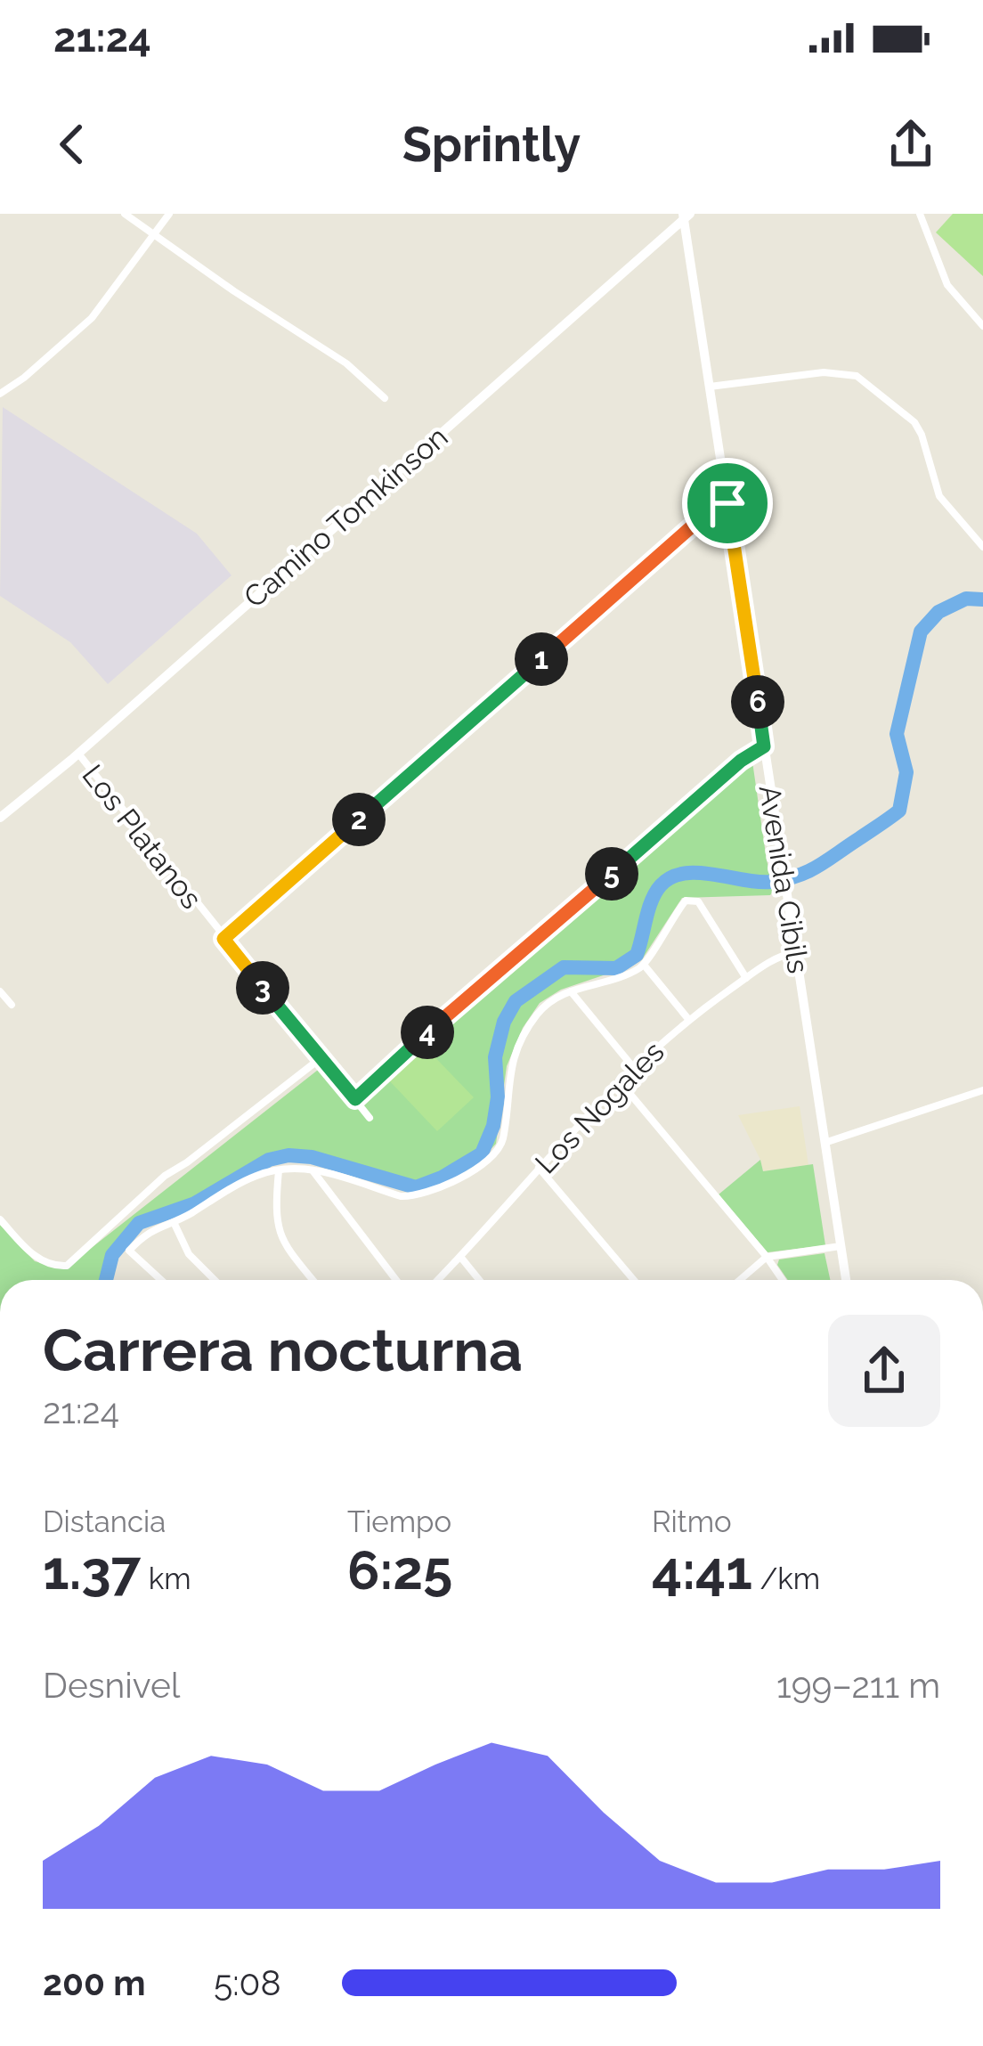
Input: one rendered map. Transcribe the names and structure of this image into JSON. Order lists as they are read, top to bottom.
{
  "streets": {
    "street": [
      "Camino Tomkinson",
      "Los Platanos",
      "Avenida Cibils",
      "Los Nogales"
    ]
  },
  "crossings": [
    ["Camino Tomkinson", "Los Platanos"],
    ["Camino Tomkinson", "Avenida Cibils"],
    ["Avenida Cibils", "Los Nogales"]
  ],
  "page": {
    "status": "21:24",
    "header": "Sprintly",
    "pins": [
      "1",
      "6",
      "2",
      "5",
      "3",
      "4"
    ],
    "heading": ["Carrera nocturna", "21:24"],
    "stats": [
      ["Distancia", "1.37 km"],
      ["Tiempo", "6:25"],
      ["Ritmo", "4:41 /km"]
    ],
    "chart": ["Desnivel", "199–211 m"],
    "list": [
      {
        "name": "200 m",
        "note": "5:08"
      }
    ]
  }
}
